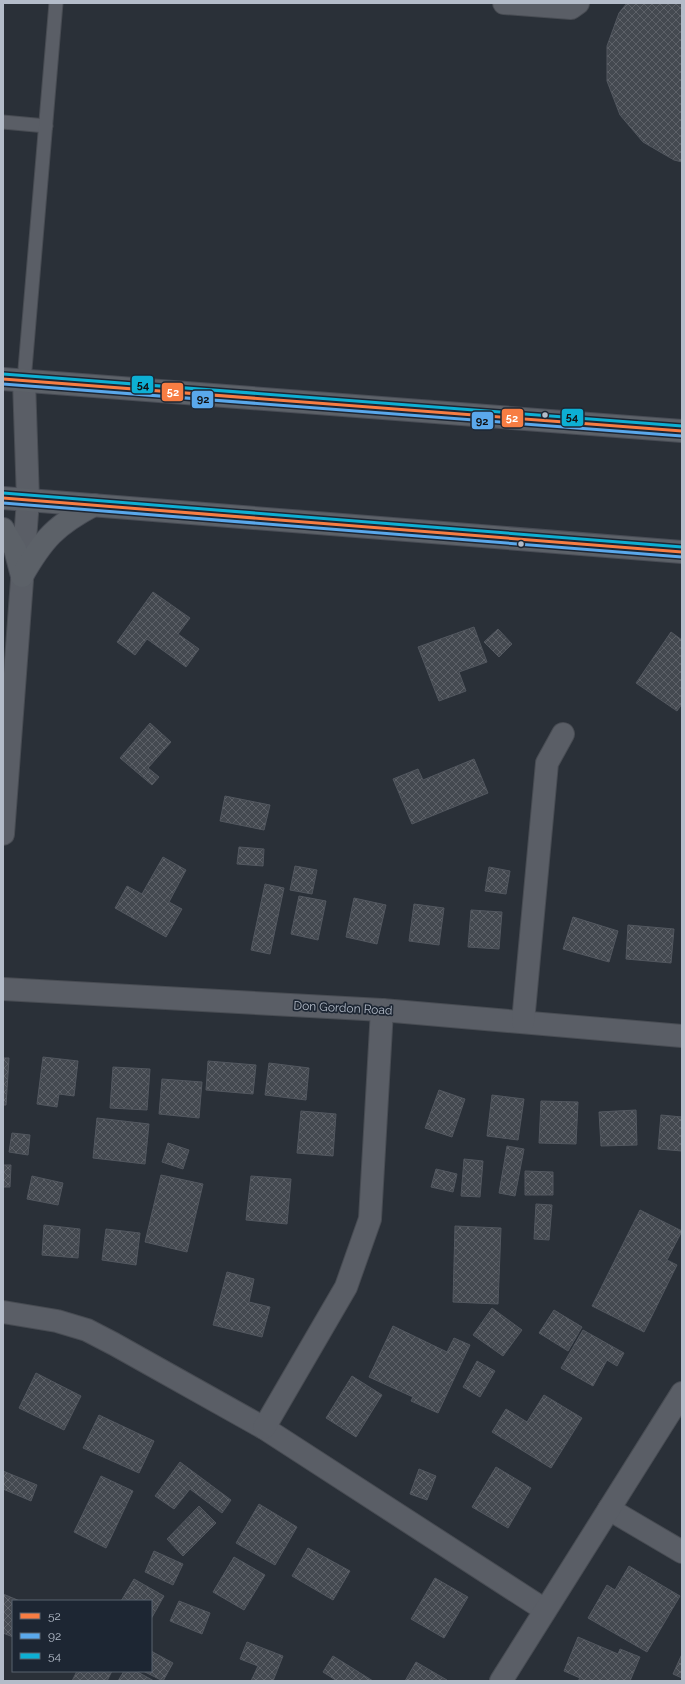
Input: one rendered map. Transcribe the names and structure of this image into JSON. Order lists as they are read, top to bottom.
{
  "streets": {
    "street": ["Don Gordon Road"]
  },
  "lines": ["transit line 54", "transit line 52", "transit line 92"],
  "legend": ["52", "92", "54"]
}
